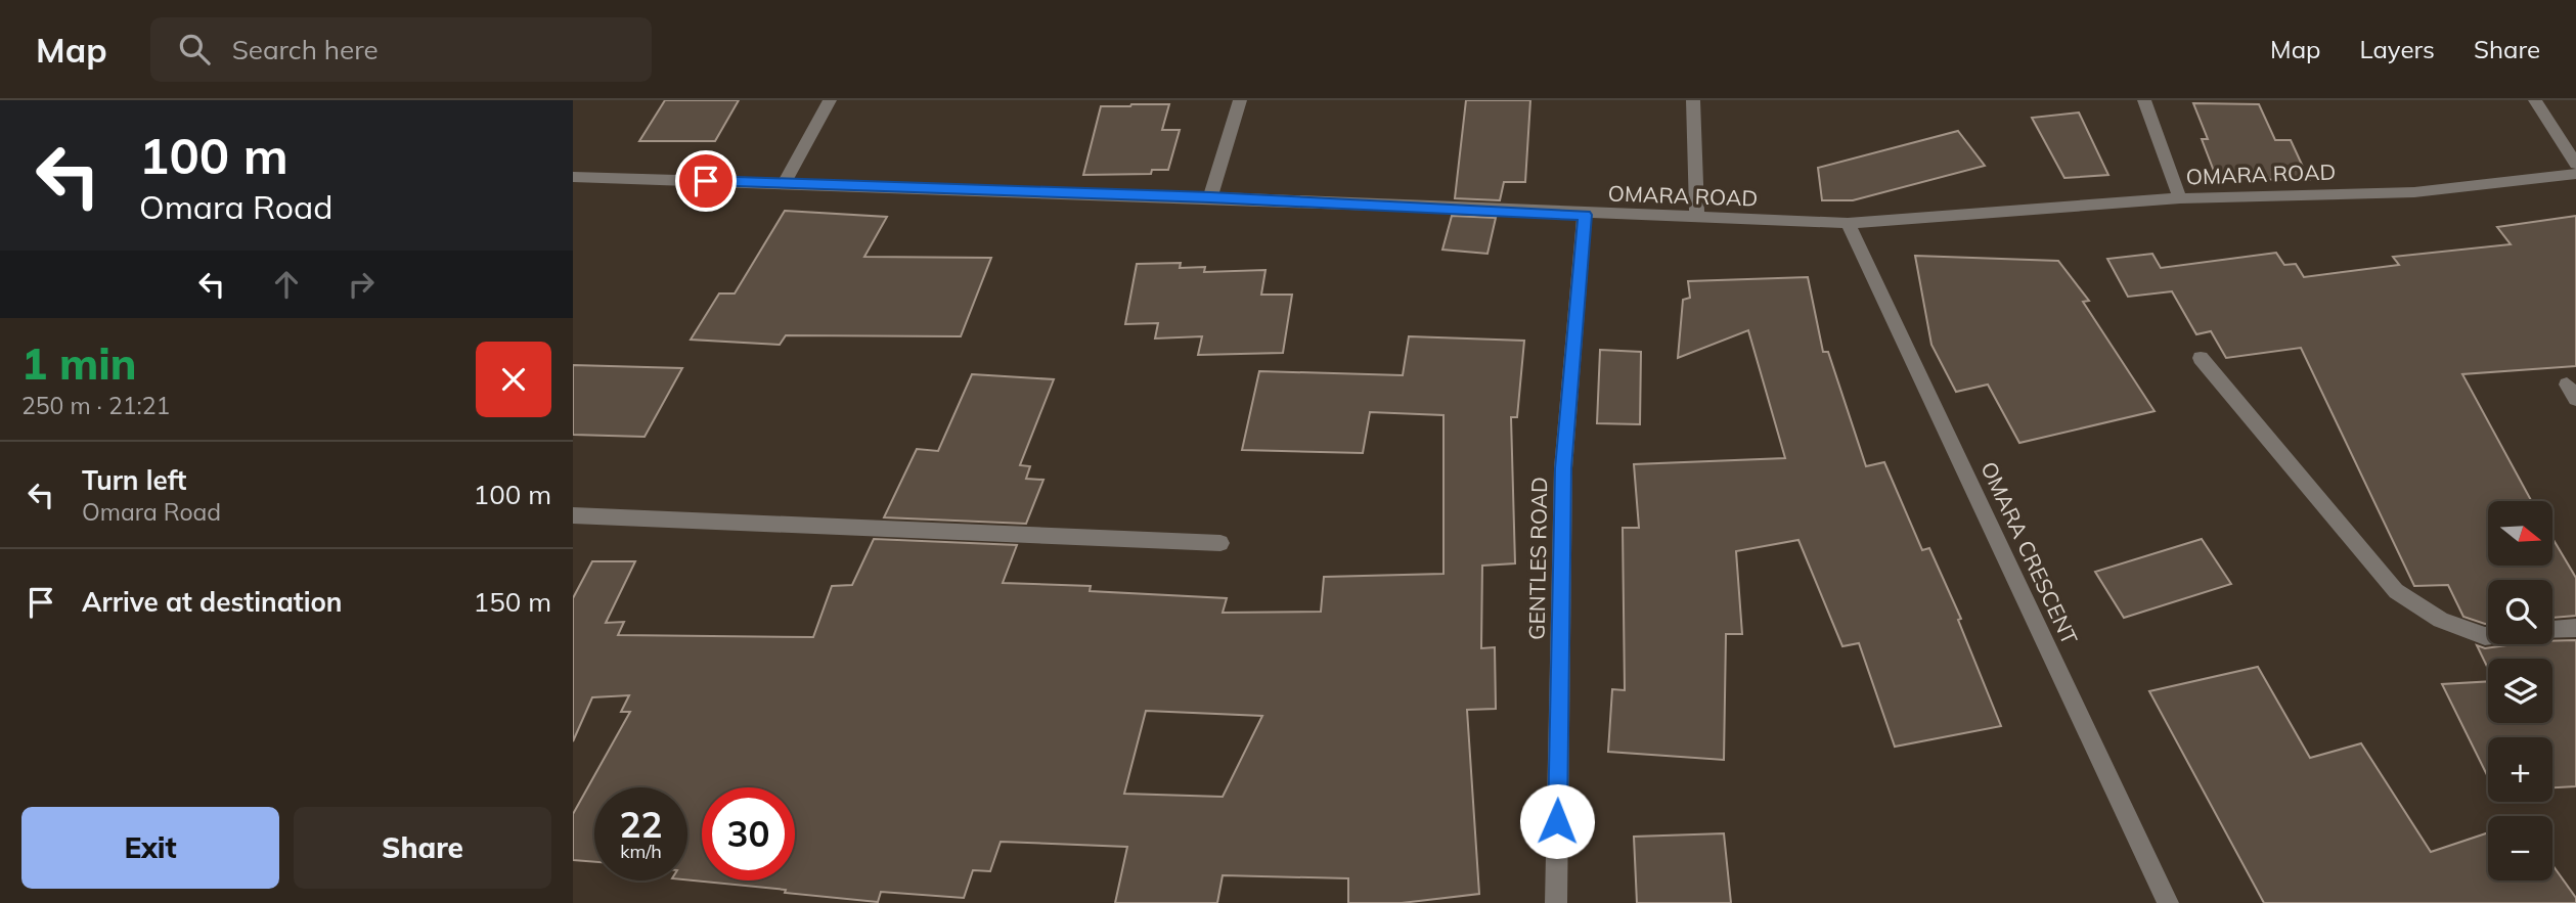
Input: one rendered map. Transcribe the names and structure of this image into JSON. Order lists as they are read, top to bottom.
{
  "streets": {
    "street": ["OMARA ROAD", "OMARA CRESCENT", "GENTLES ROAD"]
  },
  "crossings": [
    ["OMARA ROAD", "OMARA CRESCENT"],
    ["OMARA ROAD", "GENTLES ROAD"]
  ],
  "north": "right",
  "page": {
    "header": "Map",
    "search": "Search here",
    "nav": ["Map", "Layers", "Share"],
    "turn": ["100 m", "Omara Road"],
    "heading": ["1 min", "250 m · 21:21"],
    "list": [
      {
        "name": "Turn left",
        "note": "Omara Road",
        "value": "100 m"
      },
      {
        "name": "Arrive at destination",
        "value": "150 m"
      }
    ],
    "map_buttons": ["+", "−"],
    "speed": "22 km/h",
    "limit": "30",
    "buttons": ["Exit", "Share"]
  }
}
